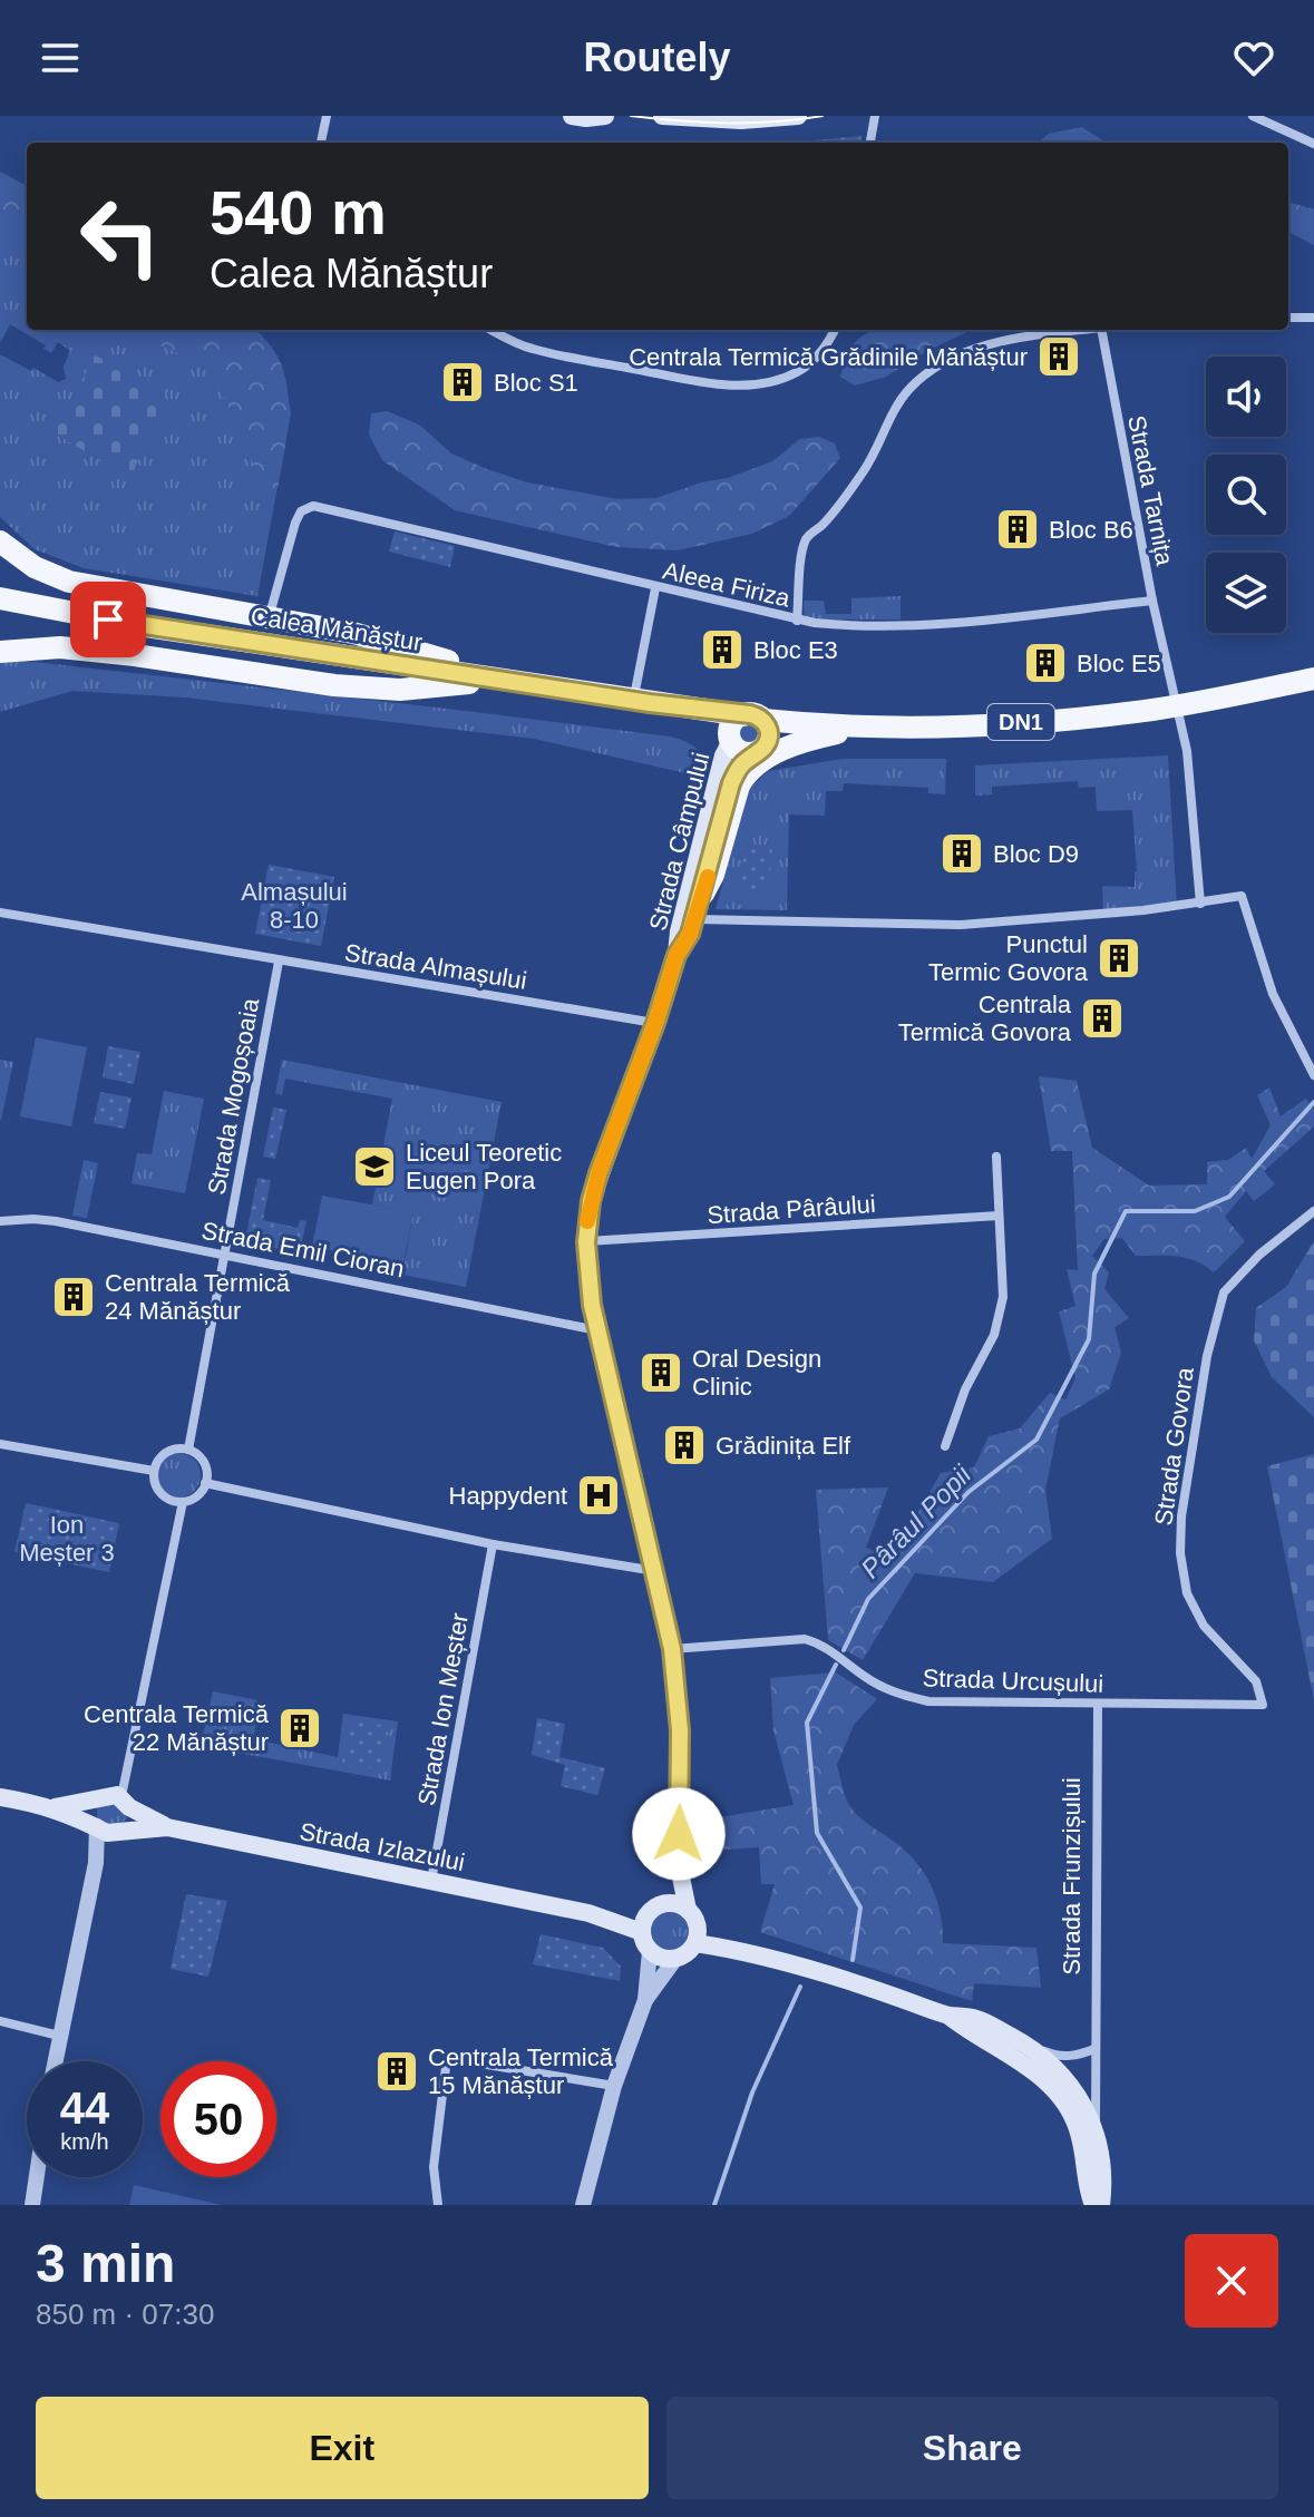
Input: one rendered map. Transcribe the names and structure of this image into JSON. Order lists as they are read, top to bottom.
{
  "streets": {
    "main road": [
      "Calea Mănăștur",
      "DN1",
      "Strada Câmpului",
      "Strada Izlazului",
      "Strada Frunzișului"
    ],
    "street": [
      "Strada Tarnița",
      "Aleea Firiza",
      "Strada Almașului",
      "Strada Mogoșoaia",
      "Strada Pârâului",
      "Strada Emil Cioran",
      "Strada Govora",
      "Strada Urcușului",
      "Strada Ion Meșter"
    ]
  },
  "crossings": [
    ["Strada Tarnița", "Aleea Firiza"],
    ["Strada Tarnița", "Calea Mănăștur"],
    ["Calea Mănăștur", "Strada Câmpului"],
    ["Strada Câmpului", "Strada Almașului"],
    ["Strada Câmpului", "Strada Pârâului"],
    ["Strada Câmpului", "Strada Emil Cioran"],
    ["Strada Câmpului", "Strada Urcușului"],
    ["Strada Câmpului", "Strada Izlazului"],
    ["Strada Almașului", "Strada Mogoșoaia"],
    ["Strada Mogoșoaia", "Strada Emil Cioran"],
    ["Strada Govora", "Strada Urcușului"],
    ["Strada Urcușului", "Strada Frunzișului"],
    ["Strada Ion Meșter", "Strada Izlazului"],
    ["Strada Izlazului", "Strada Frunzișului"]
  ],
  "water": ["Pârâul Popii"],
  "parks": ["Almașului 8-10", "Ion Meșter 3"],
  "places": {
    "building": [
      "Centrala Termică Grădinile Mănăștur",
      "Bloc S1",
      "Bloc B6",
      "Bloc E3",
      "Bloc E5",
      "Bloc D9",
      "Punctul Termic Govora",
      "Centrala Termică Govora",
      "Centrala Termică 24 Mănăștur",
      "Oral Design Clinic",
      "Grădinița Elf",
      "Centrala Termică 22 Mănăștur",
      "Centrala Termică 15 Mănăștur"
    ],
    "school or university": ["Liceul Teoretic Eugen Pora"],
    "hospital": ["Happydent"]
  },
  "page": {
    "header": "Routely",
    "turn": ["540 m", "Calea Mănăștur"],
    "speed": "44 km/h",
    "limit": "50",
    "heading": ["3 min", "850 m · 07:30"],
    "buttons": ["Exit", "Share"]
  }
}
